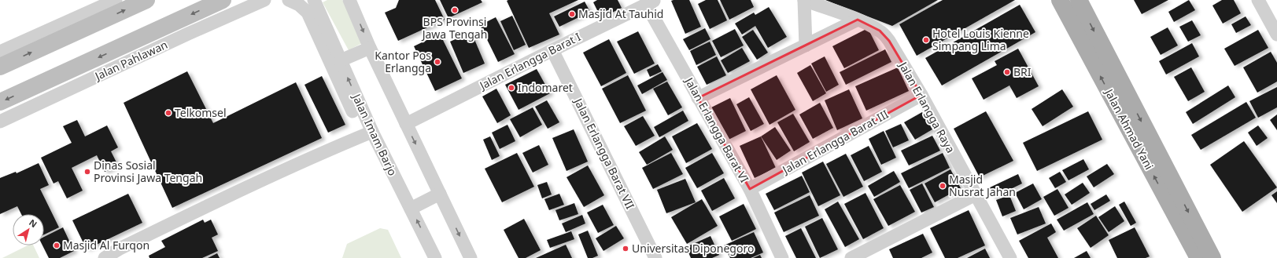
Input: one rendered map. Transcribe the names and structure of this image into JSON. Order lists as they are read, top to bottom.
{
  "streets": {
    "main road": ["Jalan Pahlawan", "Jalan Ahmad Yani"],
    "street": [
      "Jalan Erlangga Barat I",
      "Jalan Erlangga Raya",
      "Jalan Erlangga Barat VI",
      "Jalan Imam Barjo",
      "Jalan Erlangga Barat III",
      "Jalan Erlangga Barat VII"
    ]
  },
  "crossings": [
    ["Jalan Erlangga Barat I", "Jalan Erlangga Barat VI"],
    ["Jalan Erlangga Barat I", "Jalan Erlangga Barat VII"],
    ["Jalan Erlangga Raya", "Jalan Erlangga Barat III"],
    ["Jalan Erlangga Barat VI", "Jalan Erlangga Barat III"]
  ],
  "places": [
    "BPS Provinsi Jawa Tengah",
    "Masjid At Tauhid",
    "Hotel Louis Kienne Simpang Lima",
    "Kantor Pos Erlangga",
    "BRI",
    "Indomaret",
    "Telkomsel",
    "Dinas Sosial Provinsi Jawa Tengah",
    "Masjid Nusrat Jahan",
    "Masjid Al Furqon",
    "Universitas Diponegoro"
  ],
  "north": "top right"
}
